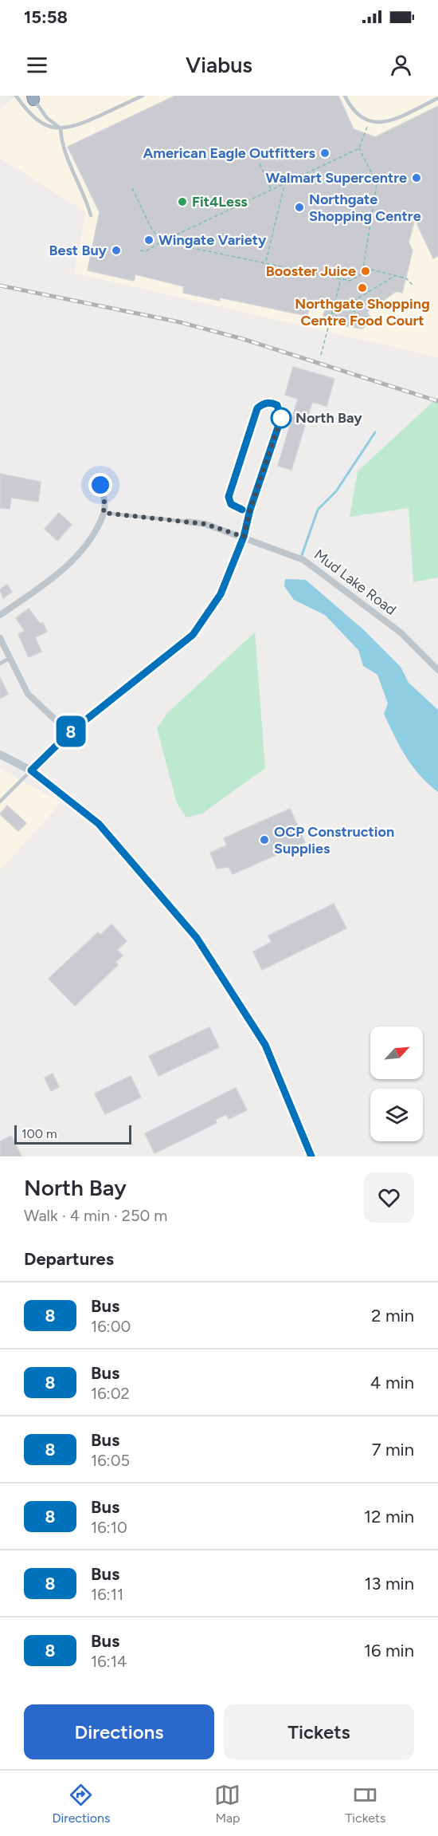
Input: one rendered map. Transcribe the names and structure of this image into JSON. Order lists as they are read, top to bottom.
{
  "streets": {
    "street": ["Mud Lake Road"]
  },
  "places": [
    "American Eagle Outfitters",
    "Walmart Supercentre",
    "Fit4Less",
    "Northgate Shopping Centre",
    "Wingate Variety",
    "Best Buy",
    "Booster Juice",
    "Northgate Shopping Centre Food Court",
    "North Bay",
    "OCP Construction Supplies"
  ],
  "lines": ["bus line 8"],
  "scale_bar": "100 m",
  "north": "top right",
  "page": {
    "status": "15:58",
    "header": "Viabus",
    "on_map": "8",
    "scale": "100 m",
    "heading": [
      ["North Bay", "Walk · 4 min · 250 m"],
      "Departures"
    ],
    "list": [
      {
        "mark": "8",
        "name": "Bus",
        "note": "16:00",
        "value": "2 min"
      },
      {
        "mark": "8",
        "name": "Bus",
        "note": "16:02",
        "value": "4 min"
      },
      {
        "mark": "8",
        "name": "Bus",
        "note": "16:05",
        "value": "7 min"
      },
      {
        "mark": "8",
        "name": "Bus",
        "note": "16:10",
        "value": "12 min"
      },
      {
        "mark": "8",
        "name": "Bus",
        "note": "16:11",
        "value": "13 min"
      },
      {
        "mark": "8",
        "name": "Bus",
        "note": "16:14",
        "value": "16 min"
      }
    ],
    "buttons": ["Directions", "Tickets"],
    "tabs": ["Directions", "Map", "Tickets"]
  }
}
